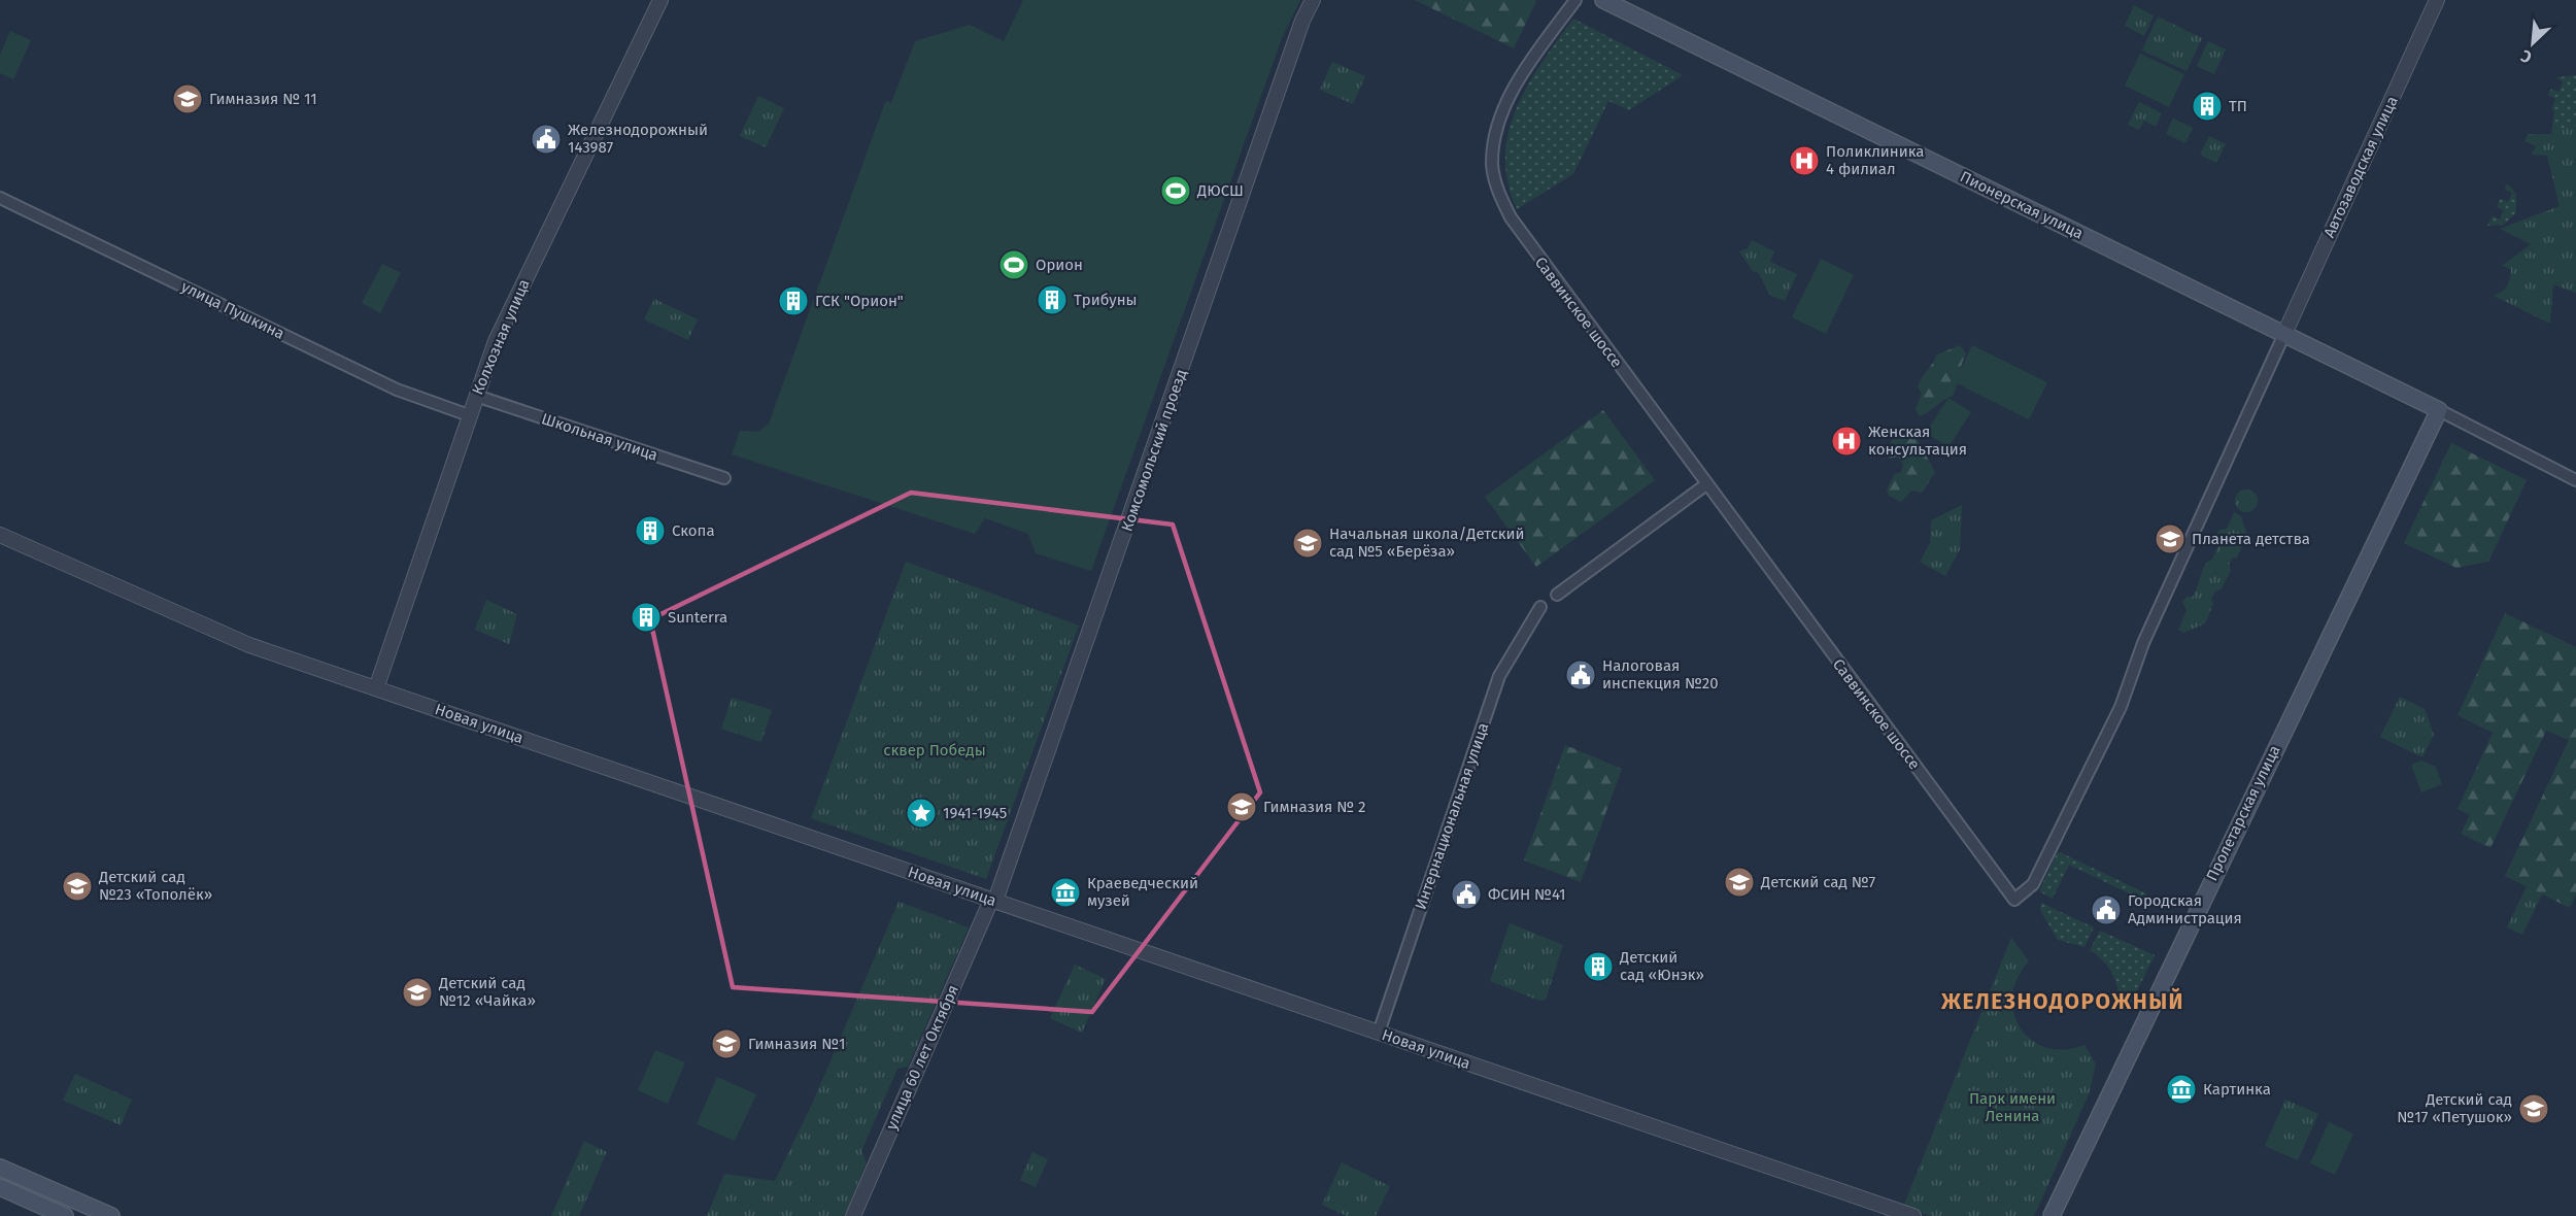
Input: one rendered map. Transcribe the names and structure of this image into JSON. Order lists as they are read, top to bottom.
{
  "streets": {
    "main road": ["Пионерская улица", "Пролетарская улица"],
    "street": [
      "Автозаводская улица",
      "улица Пушкина",
      "Саввинское шоссе",
      "Колхозная улица",
      "Школьная улица",
      "Комсомольский проезд",
      "Новая улица",
      "Интернациональная улица",
      "улица 60 лет Октября"
    ]
  },
  "crossings": [
    ["Автозаводская улица", "Пионерская улица"],
    ["Автозаводская улица", "Саввинское шоссе"],
    ["Пионерская улица", "Саввинское шоссе"],
    ["Пионерская улица", "Пролетарская улица"],
    ["улица Пушкина", "Колхозная улица"],
    ["Колхозная улица", "Школьная улица"],
    ["Колхозная улица", "Новая улица"],
    ["Комсомольский проезд", "Новая улица"],
    ["Комсомольский проезд", "улица 60 лет Октября"],
    ["Новая улица", "Интернациональная улица"],
    ["Новая улица", "улица 60 лет Октября"]
  ],
  "districts": ["ЖЕЛЕЗНОДОРОЖНЫЙ"],
  "parks": ["сквер Победы", "Парк имени Ленина"],
  "places": {
    "school or university": [
      "Гимназия № 11",
      "Планета детства",
      "Начальная школа/Детский сад №5 «Берёза»",
      "Гимназия № 2",
      "Детский сад №7",
      "Детский сад №23 «Тополёк»",
      "Детский сад №12 «Чайка»",
      "Гимназия №1",
      "Детский сад №17 «Петушок»"
    ],
    "building": [
      "ТП",
      "Трибуны",
      "ГСК \"Орион\"",
      "Скопа",
      "Sunterra",
      "Детский сад «Юнэк»"
    ],
    "public building": [
      "Железнодорожный 143987",
      "Налоговая инспекция №20",
      "ФСИН №41",
      "Городская Администрация"
    ],
    "hospital": ["Поликлиника 4 филиал", "Женская консультация"],
    "sports": ["ДЮСШ", "Орион"],
    "place": ["1941-1945"],
    "museum": ["Краеведческий музей", "Картинка"]
  },
  "north": "bottom left"
}
